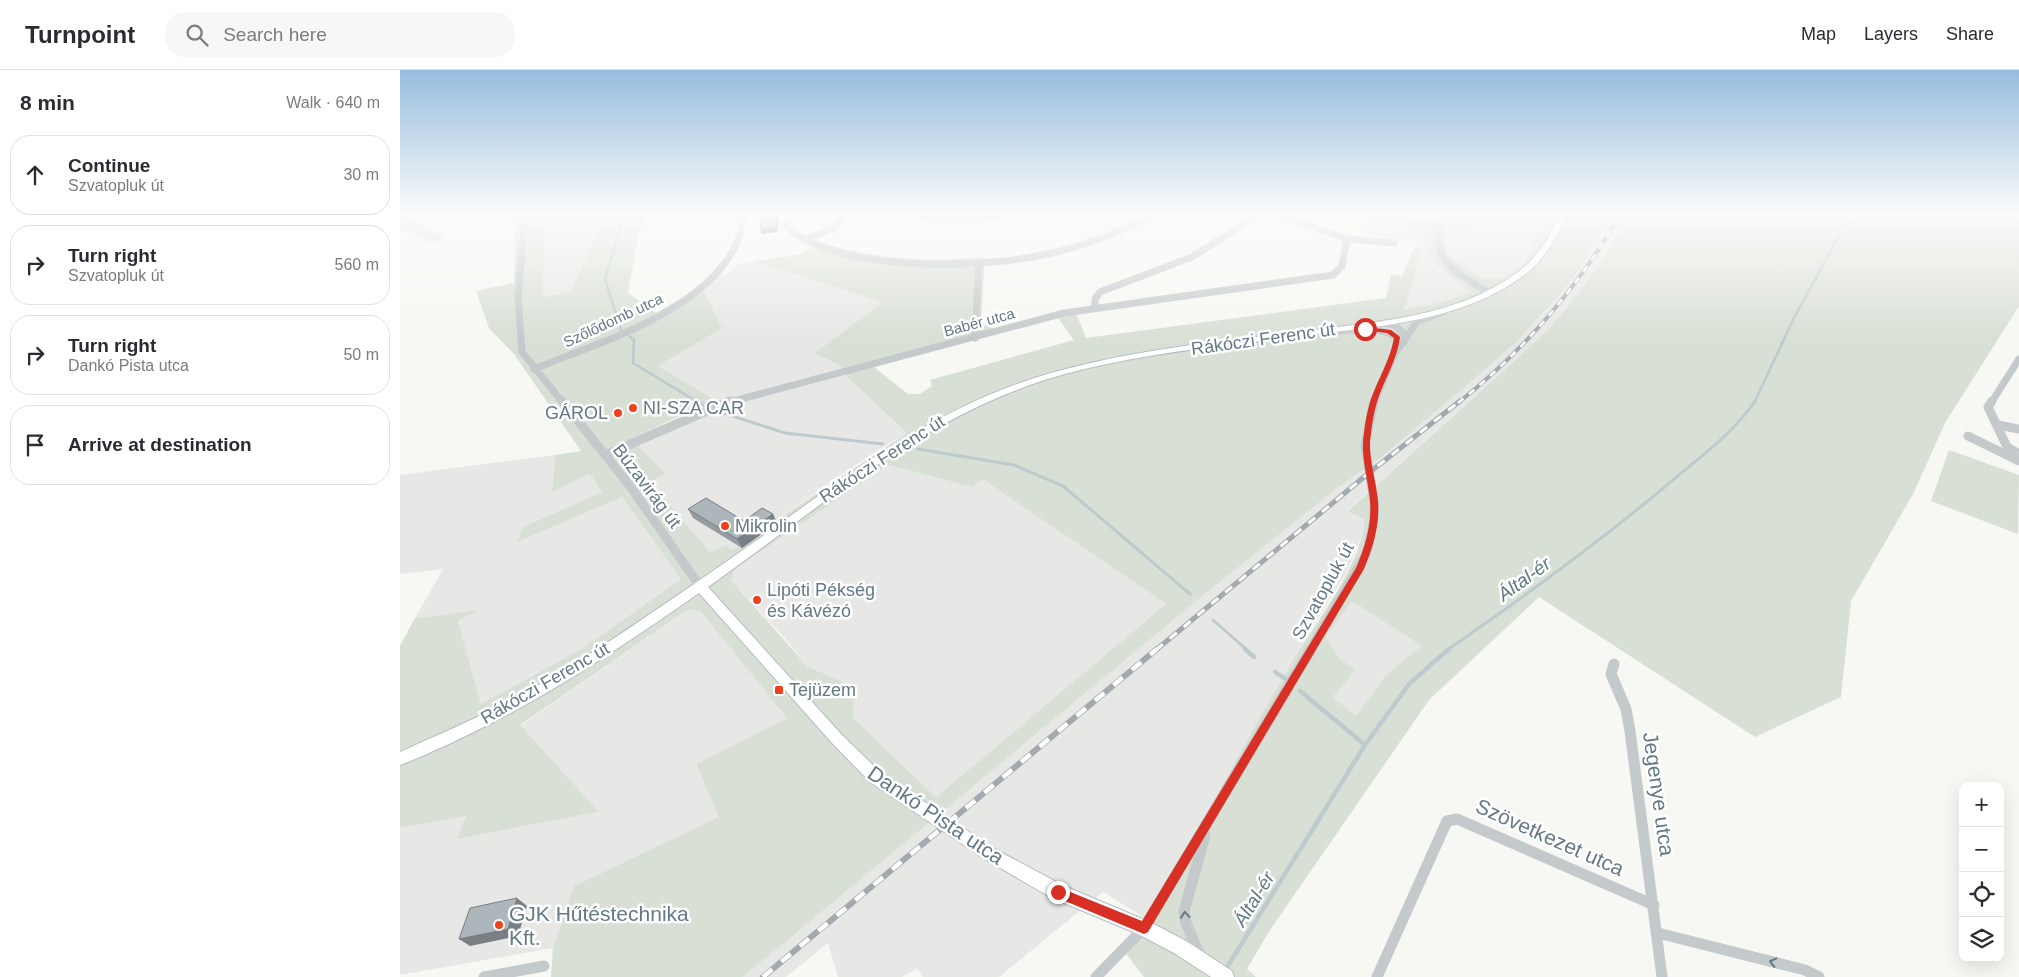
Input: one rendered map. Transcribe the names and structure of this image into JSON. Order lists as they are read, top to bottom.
{
  "streets": {
    "main road": ["Rákóczi Ferenc út", "Dankó Pista utca"],
    "street": [
      "Szőlődomb utca",
      "Babér utca",
      "Búzavirág út",
      "Szvatopluk út",
      "Jegenye utca",
      "Szövetkezet utca"
    ]
  },
  "crossings": [
    ["Szőlődomb utca", "Búzavirág út"],
    ["Babér utca", "Búzavirág út"],
    ["Rákóczi Ferenc út", "Búzavirág út"],
    ["Rákóczi Ferenc út", "Szvatopluk út"],
    ["Rákóczi Ferenc út", "Dankó Pista utca"],
    ["Búzavirág út", "Dankó Pista utca"],
    ["Szvatopluk út", "Dankó Pista utca"],
    ["Jegenye utca", "Szövetkezet utca"]
  ],
  "water": ["Által-ér"],
  "places": {
    "other": [
      "NI-SZA CAR",
      "GÁROL",
      "Mikrolin",
      "Lipóti Pékség és Kávézó",
      "GJK Hűtéstechnika Kft."
    ],
    "transit": ["Tejüzem"]
  },
  "page": {
    "header": "Turnpoint",
    "search": "Search here",
    "nav": ["Map", "Layers", "Share"],
    "heading": ["8 min", "Walk · 640 m"],
    "list": [
      ["Continue", "Szvatopluk út", "30 m"],
      ["Turn right", "Szvatopluk út", "560 m"],
      ["Turn right", "Dankó Pista utca", "50 m"],
      "Arrive at destination"
    ],
    "map_buttons": ["+", "−"]
  }
}
